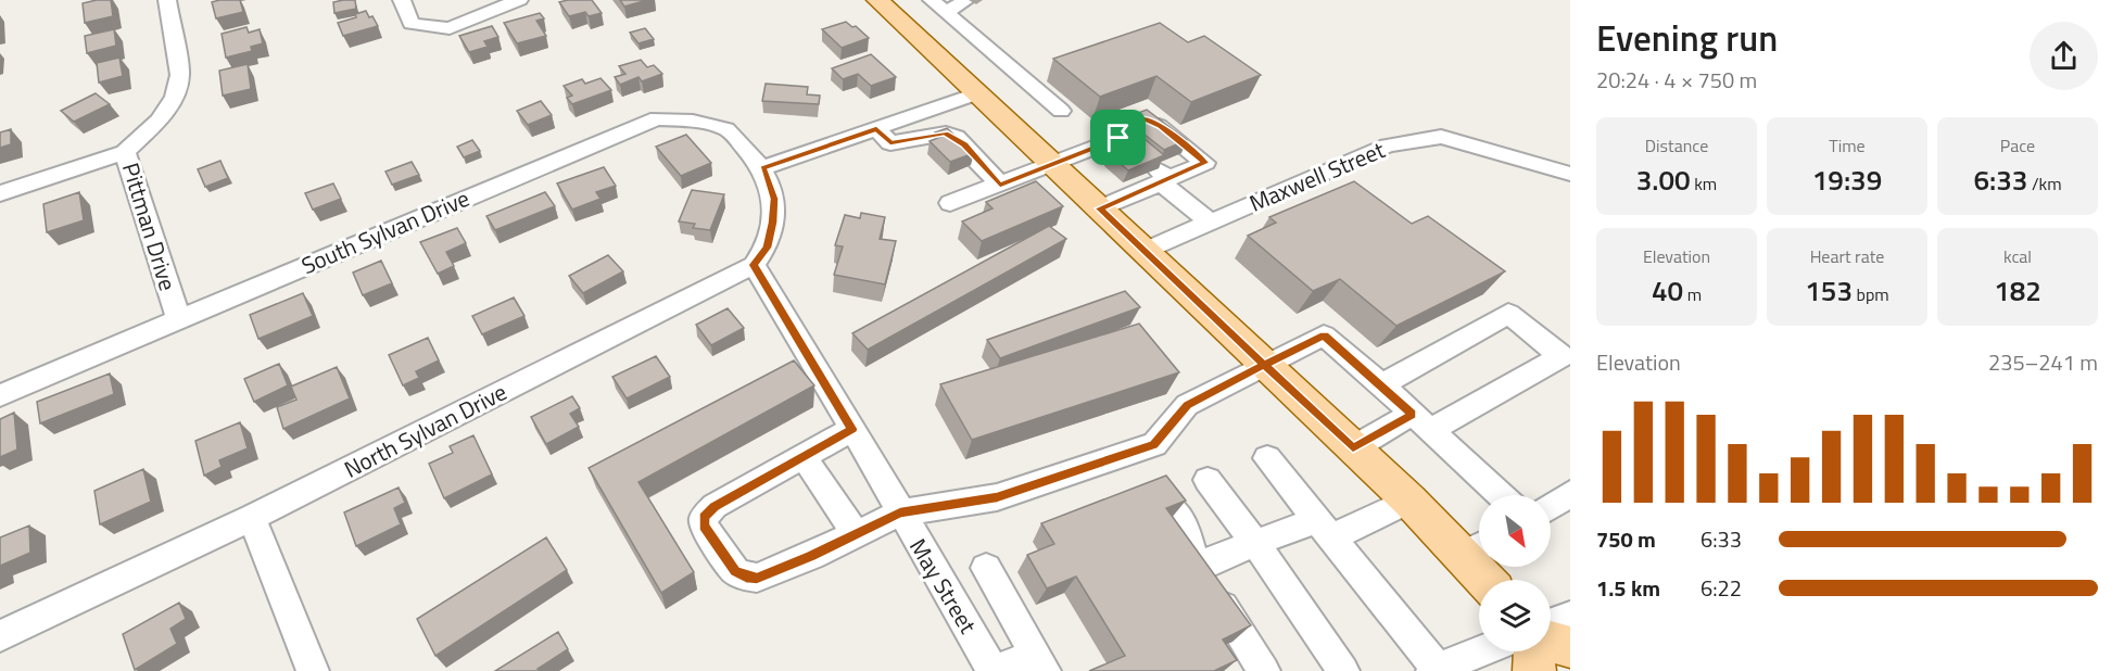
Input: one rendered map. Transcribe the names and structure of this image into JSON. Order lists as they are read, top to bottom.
{
  "streets": {
    "street": [
      "Maxwell Street",
      "Pittman Drive",
      "South Sylvan Drive",
      "North Sylvan Drive",
      "May Street"
    ]
  },
  "crossings": [
    ["Pittman Drive", "South Sylvan Drive"],
    ["North Sylvan Drive", "May Street"]
  ],
  "north": "bottom right",
  "page": {
    "heading": ["Evening run", "20:24 · 4 × 750 m"],
    "stats": [
      ["Distance", "3.00 km"],
      ["Time", "19:39"],
      ["Pace", "6:33 /km"],
      ["Elevation", "40 m"],
      ["Heart rate", "153 bpm"],
      ["kcal", "182"]
    ],
    "chart": ["Elevation", "235–241 m"],
    "list": [
      {
        "name": "750 m",
        "note": "6:33"
      },
      {
        "name": "1.5 km",
        "note": "6:22"
      }
    ]
  }
}
